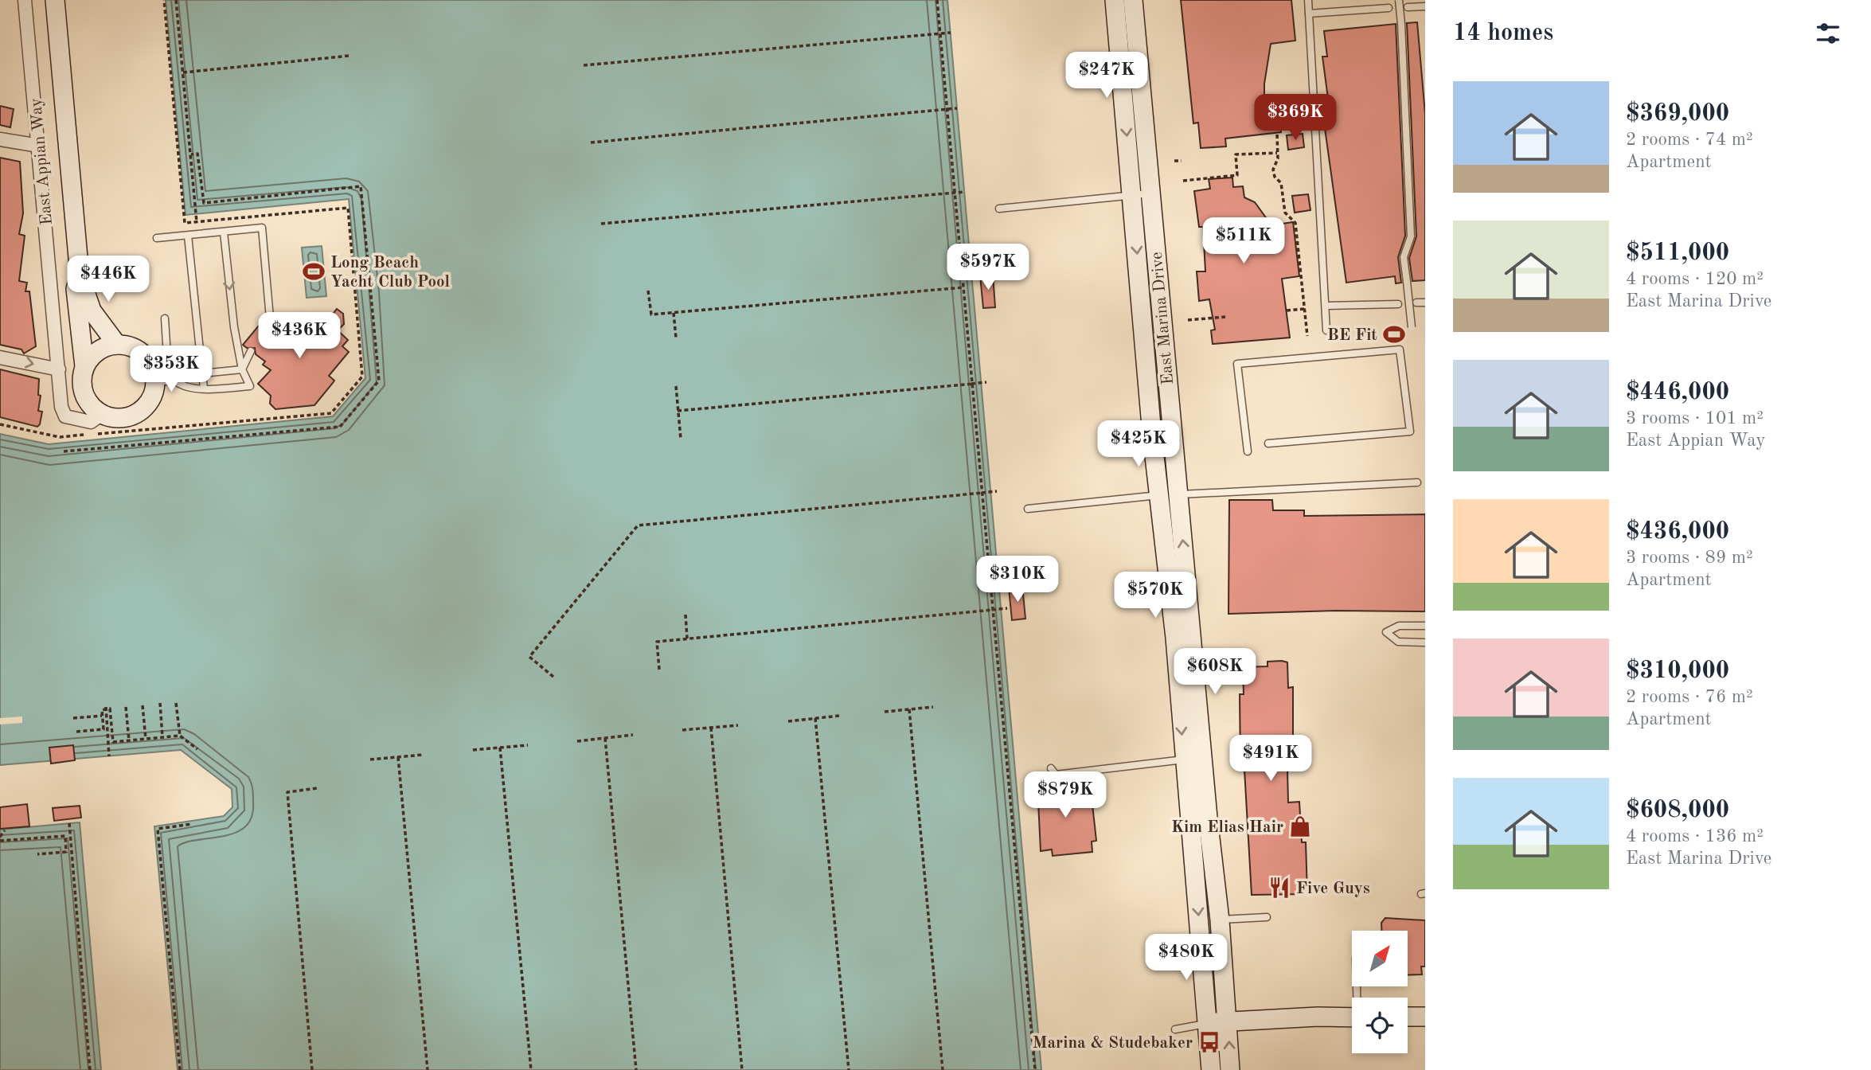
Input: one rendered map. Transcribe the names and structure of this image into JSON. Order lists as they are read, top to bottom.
{
  "streets": {
    "main road": ["East Appian Way", "East Marina Drive"]
  },
  "places": {
    "sports": ["Long Beach Yacht Club Pool", "BE Fit"],
    "shop": ["Kim Elias Hair"],
    "restaurant": ["Five Guys"],
    "bus stop": ["Marina & Studebaker"]
  },
  "north": "top right",
  "page": {
    "heading": "14 homes",
    "price": [
      "$247K",
      "$369K",
      "$511K",
      "$597K",
      "$446K",
      "$436K",
      "$353K",
      "$425K",
      "$310K",
      "$570K",
      "$608K",
      "$491K",
      "$879K",
      "$480K"
    ],
    "list": [
      {
        "name": "$369,000",
        "note": "2 rooms · 74 m² · Apartment"
      },
      {
        "name": "$511,000",
        "note": "4 rooms · 120 m² · East Marina Drive"
      },
      {
        "name": "$446,000",
        "note": "3 rooms · 101 m² · East Appian Way"
      },
      {
        "name": "$436,000",
        "note": "3 rooms · 89 m² · Apartment"
      },
      {
        "name": "$310,000",
        "note": "2 rooms · 76 m² · Apartment"
      },
      {
        "name": "$608,000",
        "note": "4 rooms · 136 m² · East Marina Drive"
      }
    ]
  }
}
